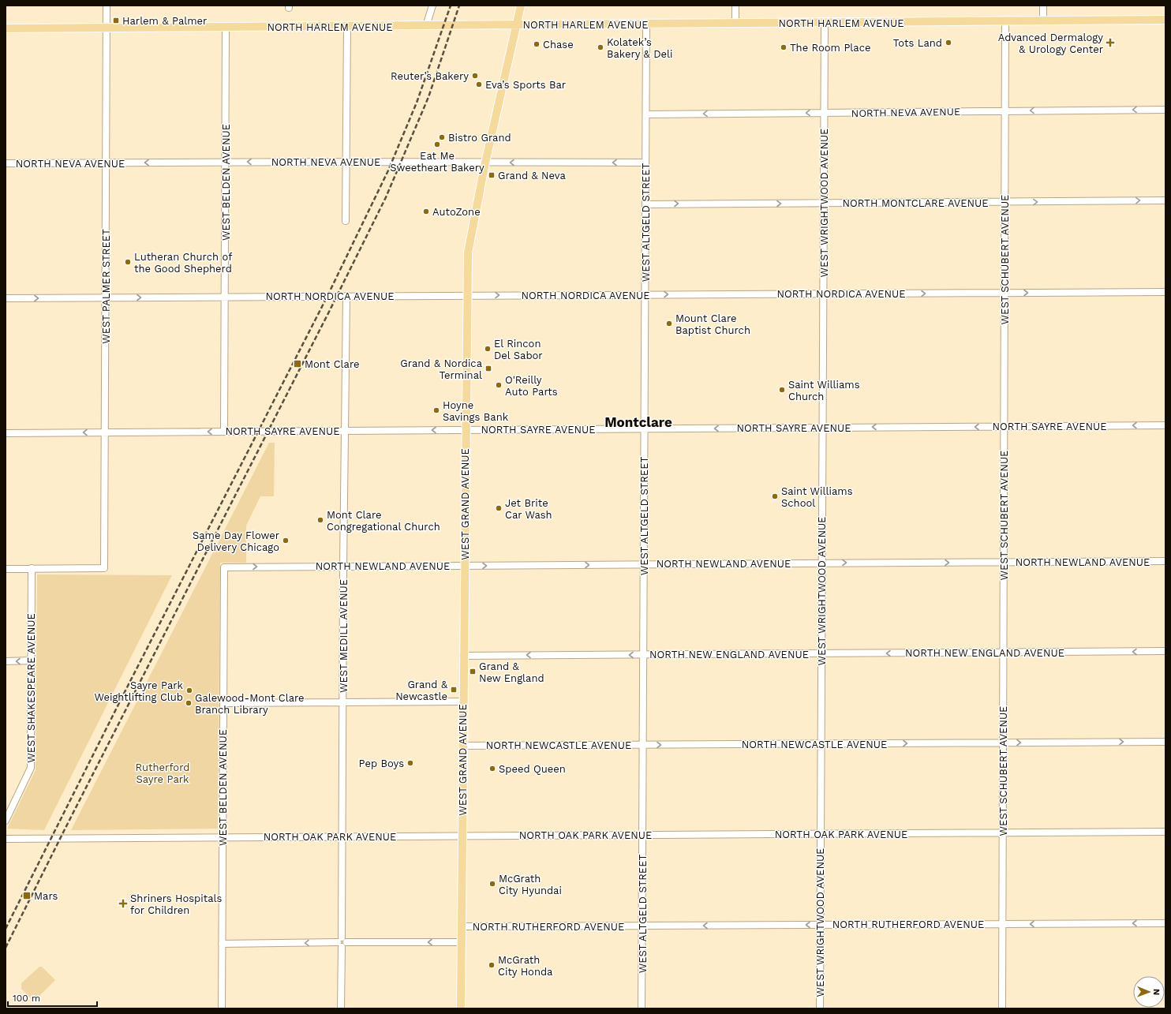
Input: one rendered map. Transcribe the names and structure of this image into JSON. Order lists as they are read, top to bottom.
{
  "streets": {
    "main road": ["NORTH HARLEM AVENUE", "WEST GRAND AVENUE"],
    "street": [
      "NORTH NEVA AVENUE",
      "WEST BELDEN AVENUE",
      "WEST WRIGHTWOOD AVENUE",
      "NORTH MONTCLARE AVENUE",
      "WEST ALTGELD STREET",
      "WEST SCHUBERT AVENUE",
      "WEST PALMER STREET",
      "NORTH NORDICA AVENUE",
      "NORTH SAYRE AVENUE",
      "NORTH NEWLAND AVENUE",
      "WEST MEDILL AVENUE",
      "NORTH NEW ENGLAND AVENUE",
      "WEST SHAKESPEARE AVENUE",
      "NORTH NEWCASTLE AVENUE",
      "NORTH OAK PARK AVENUE",
      "NORTH RUTHERFORD AVENUE"
    ]
  },
  "crossings": [
    ["NORTH HARLEM AVENUE", "WEST BELDEN AVENUE"],
    ["NORTH HARLEM AVENUE", "WEST WRIGHTWOOD AVENUE"],
    ["NORTH HARLEM AVENUE", "WEST ALTGELD STREET"],
    ["NORTH HARLEM AVENUE", "WEST SCHUBERT AVENUE"],
    ["NORTH HARLEM AVENUE", "WEST PALMER STREET"],
    ["NORTH HARLEM AVENUE", "WEST GRAND AVENUE"],
    ["NORTH NEVA AVENUE", "WEST BELDEN AVENUE"],
    ["NORTH NEVA AVENUE", "WEST WRIGHTWOOD AVENUE"],
    ["NORTH NEVA AVENUE", "WEST ALTGELD STREET"],
    ["NORTH NEVA AVENUE", "WEST SCHUBERT AVENUE"],
    ["NORTH NEVA AVENUE", "WEST PALMER STREET"],
    ["NORTH NEVA AVENUE", "WEST GRAND AVENUE"],
    ["WEST BELDEN AVENUE", "NORTH NORDICA AVENUE"],
    ["WEST BELDEN AVENUE", "NORTH SAYRE AVENUE"],
    ["WEST BELDEN AVENUE", "NORTH NEWLAND AVENUE"],
    ["WEST BELDEN AVENUE", "NORTH OAK PARK AVENUE"],
    ["WEST BELDEN AVENUE", "NORTH RUTHERFORD AVENUE"],
    ["WEST WRIGHTWOOD AVENUE", "NORTH MONTCLARE AVENUE"],
    ["WEST WRIGHTWOOD AVENUE", "NORTH NORDICA AVENUE"],
    ["WEST WRIGHTWOOD AVENUE", "NORTH SAYRE AVENUE"],
    ["WEST WRIGHTWOOD AVENUE", "NORTH NEWLAND AVENUE"],
    ["WEST WRIGHTWOOD AVENUE", "NORTH NEW ENGLAND AVENUE"],
    ["WEST WRIGHTWOOD AVENUE", "NORTH NEWCASTLE AVENUE"],
    ["WEST WRIGHTWOOD AVENUE", "NORTH OAK PARK AVENUE"],
    ["WEST WRIGHTWOOD AVENUE", "NORTH RUTHERFORD AVENUE"],
    ["NORTH MONTCLARE AVENUE", "WEST ALTGELD STREET"],
    ["NORTH MONTCLARE AVENUE", "WEST SCHUBERT AVENUE"],
    ["WEST ALTGELD STREET", "NORTH NORDICA AVENUE"],
    ["WEST ALTGELD STREET", "NORTH SAYRE AVENUE"],
    ["WEST ALTGELD STREET", "NORTH NEWLAND AVENUE"],
    ["WEST ALTGELD STREET", "NORTH NEW ENGLAND AVENUE"],
    ["WEST ALTGELD STREET", "NORTH NEWCASTLE AVENUE"],
    ["WEST ALTGELD STREET", "NORTH OAK PARK AVENUE"],
    ["WEST ALTGELD STREET", "NORTH RUTHERFORD AVENUE"],
    ["WEST SCHUBERT AVENUE", "NORTH NORDICA AVENUE"],
    ["WEST SCHUBERT AVENUE", "NORTH SAYRE AVENUE"],
    ["WEST SCHUBERT AVENUE", "NORTH NEWLAND AVENUE"],
    ["WEST SCHUBERT AVENUE", "NORTH NEW ENGLAND AVENUE"],
    ["WEST SCHUBERT AVENUE", "NORTH NEWCASTLE AVENUE"],
    ["WEST SCHUBERT AVENUE", "NORTH OAK PARK AVENUE"],
    ["WEST SCHUBERT AVENUE", "NORTH RUTHERFORD AVENUE"],
    ["WEST PALMER STREET", "NORTH NORDICA AVENUE"],
    ["WEST PALMER STREET", "NORTH SAYRE AVENUE"],
    ["WEST PALMER STREET", "WEST SHAKESPEARE AVENUE"],
    ["NORTH NORDICA AVENUE", "WEST GRAND AVENUE"],
    ["NORTH NORDICA AVENUE", "WEST MEDILL AVENUE"],
    ["NORTH SAYRE AVENUE", "WEST GRAND AVENUE"],
    ["NORTH SAYRE AVENUE", "WEST MEDILL AVENUE"],
    ["WEST GRAND AVENUE", "NORTH NEWLAND AVENUE"],
    ["WEST GRAND AVENUE", "NORTH NEW ENGLAND AVENUE"],
    ["WEST GRAND AVENUE", "NORTH NEWCASTLE AVENUE"],
    ["WEST GRAND AVENUE", "NORTH OAK PARK AVENUE"],
    ["WEST GRAND AVENUE", "NORTH RUTHERFORD AVENUE"],
    ["NORTH NEWLAND AVENUE", "WEST MEDILL AVENUE"],
    ["WEST MEDILL AVENUE", "NORTH OAK PARK AVENUE"],
    ["WEST MEDILL AVENUE", "NORTH RUTHERFORD AVENUE"]
  ],
  "one_way": [
    "NORTH NEVA AVENUE",
    "NORTH MONTCLARE AVENUE",
    "NORTH NORDICA AVENUE",
    "NORTH SAYRE AVENUE",
    "NORTH NEWLAND AVENUE",
    "NORTH NEW ENGLAND AVENUE",
    "NORTH NEWCASTLE AVENUE",
    "NORTH RUTHERFORD AVENUE"
  ],
  "districts": ["Montclare"],
  "parks": ["Rutherford Sayre Park"],
  "places": {
    "transit": [
      "Harlem & Palmer",
      "Grand & Neva",
      "Mont Clare",
      "Grand & Nordica Terminal",
      "Grand & New England",
      "Grand & Newcastle",
      "Mars"
    ],
    "other": [
      "Tots Land",
      "Chase",
      "Kolatek’s Bakery & Deli",
      "The Room Place",
      "Reuter’s Bakery",
      "Eva’s Sports Bar",
      "Bistro Grand",
      "Eat Me Sweetheart Bakery",
      "AutoZone",
      "Lutheran Church of the Good Shepherd",
      "Mount Clare Baptist Church",
      "El Rincon Del Sabor",
      "O'Reilly Auto Parts",
      "Saint Williams Church",
      "Hoyne Savings Bank",
      "Saint Williams School",
      "Jet Brite Car Wash",
      "Mont Clare Congregational Church",
      "Same Day Flower Delivery Chicago",
      "Sayre Park Weightlifting Club",
      "Galewood-Mont Clare Branch Library",
      "Pep Boys",
      "Speed Queen",
      "McGrath City Hyundai",
      "McGrath City Honda"
    ],
    "health": ["Advanced Dermalogy & Urology Center", "Shriners Hospitals for Children"]
  },
  "scale_bar": "100 m",
  "north": "right"
}
